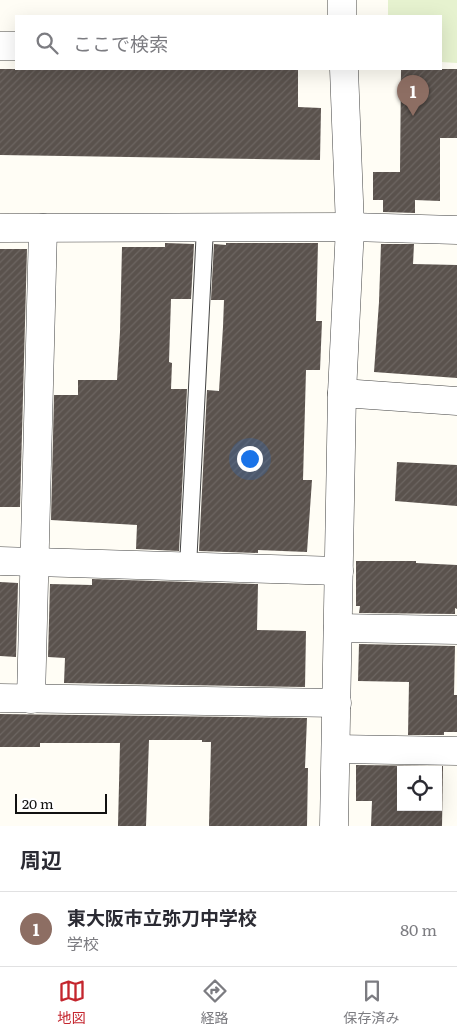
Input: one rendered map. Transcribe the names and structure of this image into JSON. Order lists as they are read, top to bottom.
{
  "scale_bar": "20 m",
  "page": {
    "search": "ここで検索",
    "pins": "1",
    "scale": "20 m",
    "heading": "周辺",
    "list": [
      {
        "mark": "1",
        "name": "東大阪市立弥刀中学校",
        "note": "学校",
        "value": "80 m"
      }
    ],
    "nav": ["地図", "経路", "保存済み"]
  }
}
